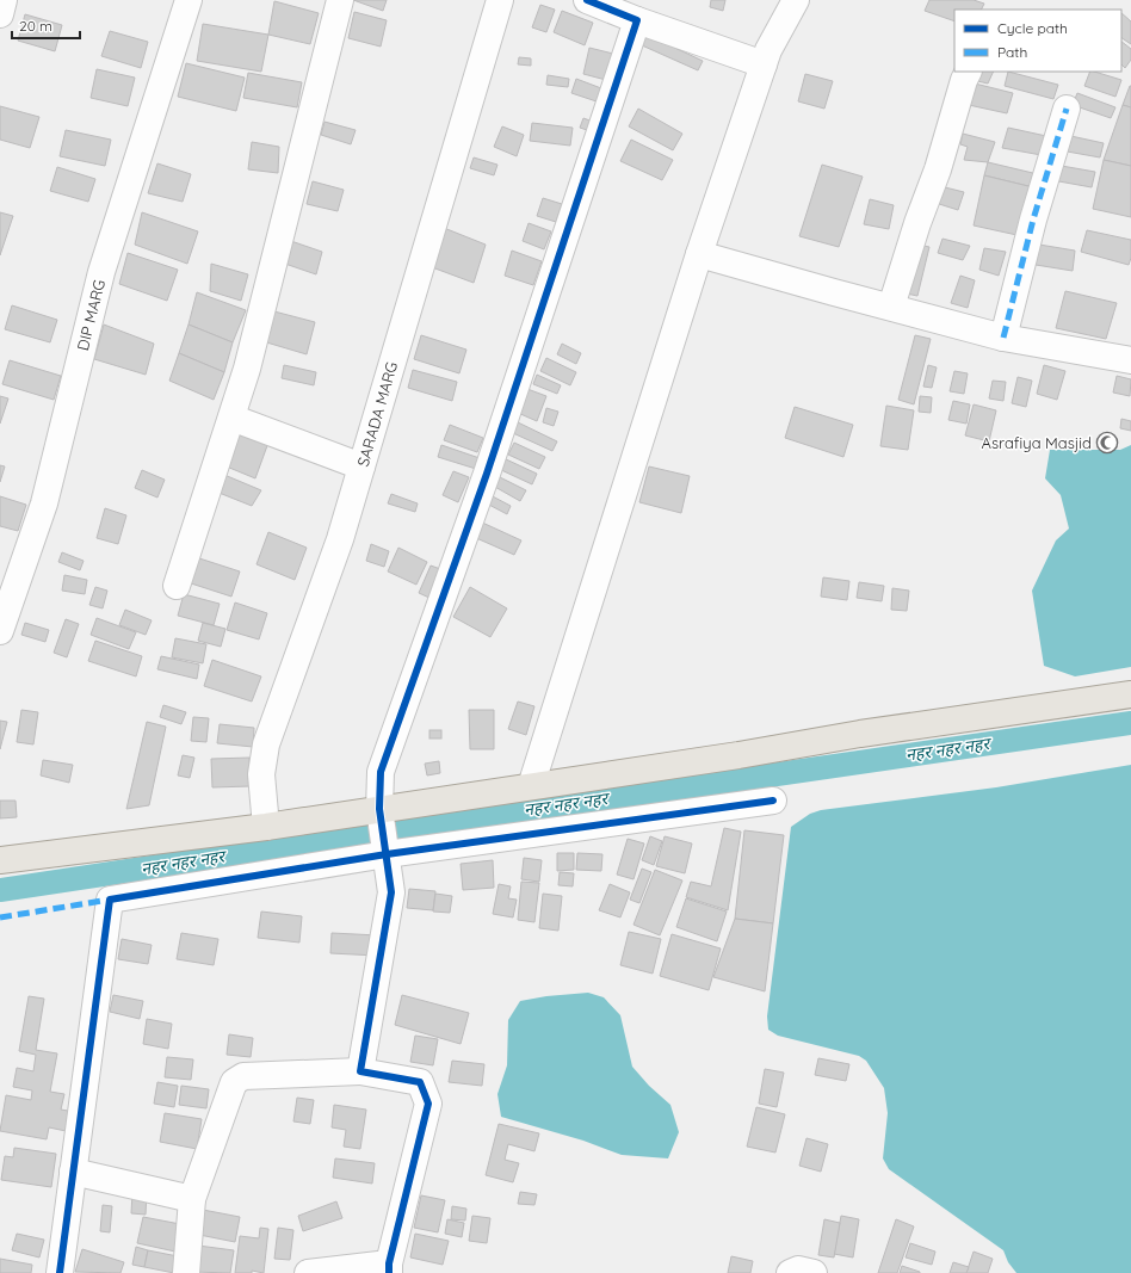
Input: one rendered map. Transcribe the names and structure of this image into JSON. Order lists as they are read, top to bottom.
{
  "streets": {
    "street": ["DIP MARG", "SARADA MARG"]
  },
  "water": ["नहर नहर नहर"],
  "places": {
    "mosque": ["Asrafiya Masjid"]
  },
  "legend": ["Cycle path", "Path"],
  "scale_bar": "20 m"
}
